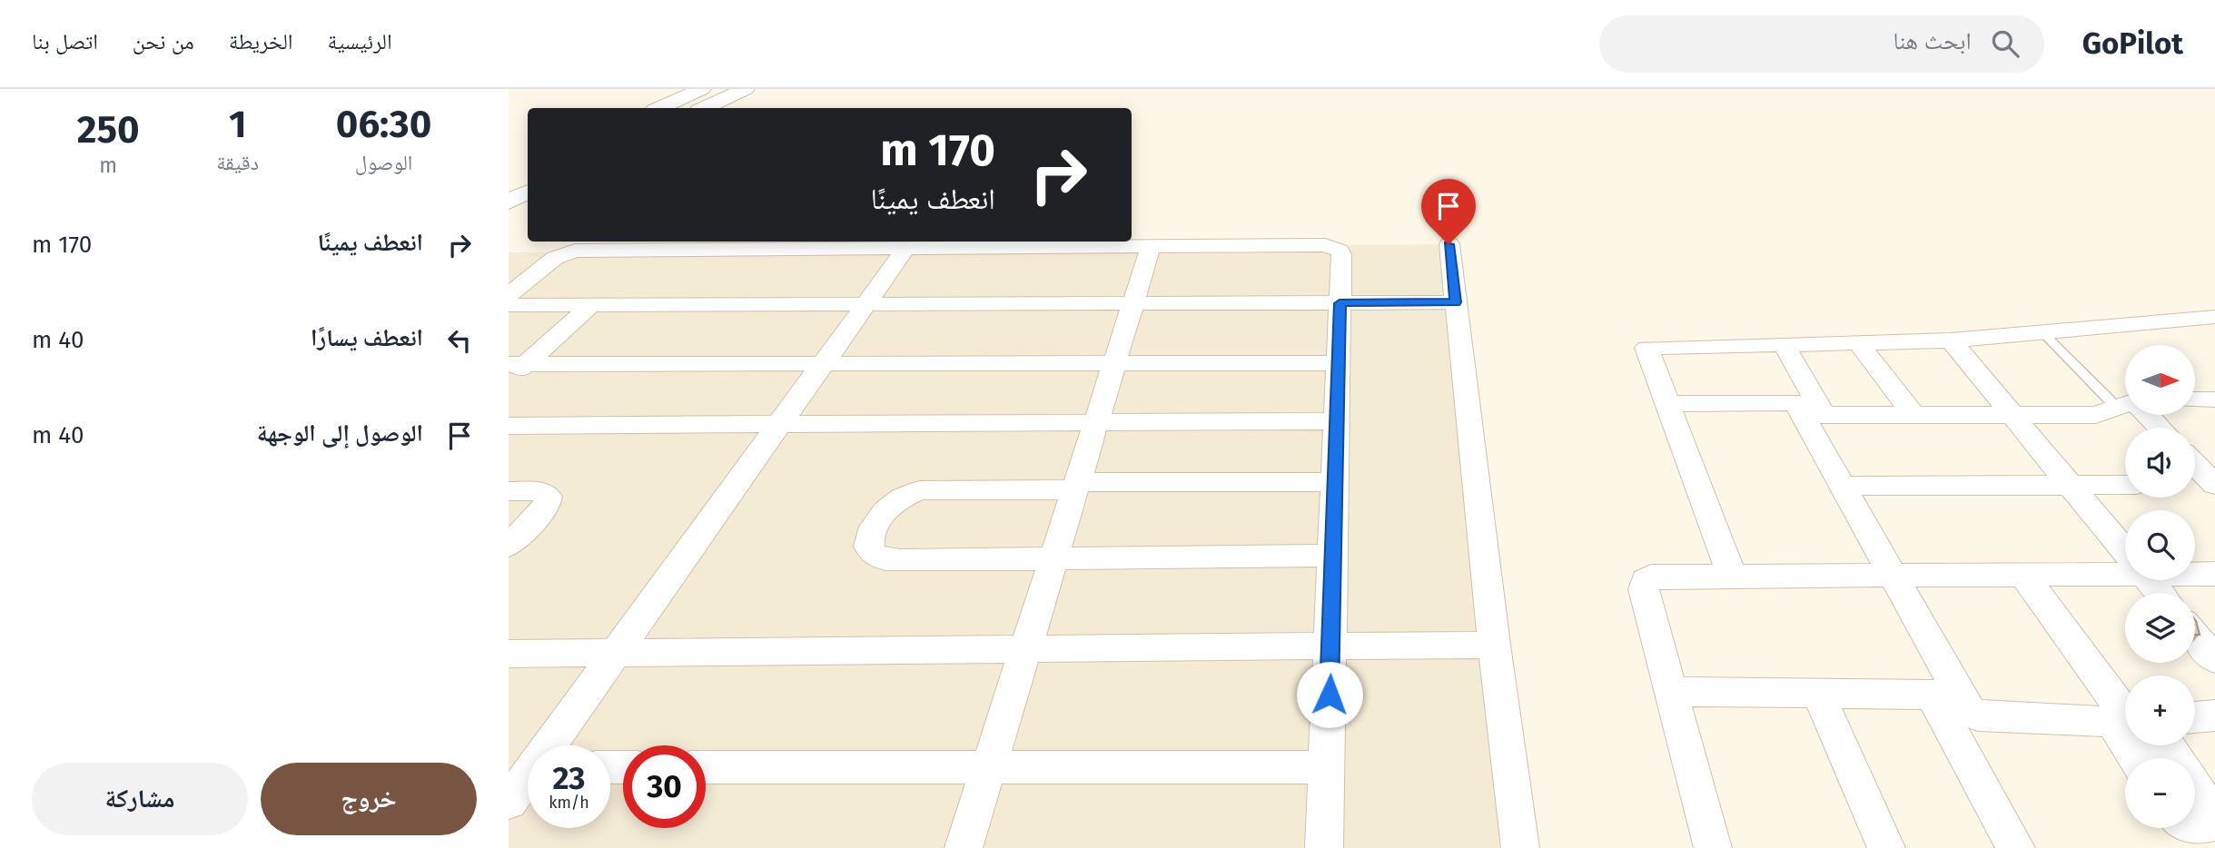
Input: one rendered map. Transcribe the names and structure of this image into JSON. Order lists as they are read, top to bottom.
{
  "north": "right",
  "page": {
    "header": "GoPilot",
    "search": "ابحث هنا",
    "nav": [
      "الرئيسية",
      "الخريطة",
      "من نحن",
      "اتصل بنا"
    ],
    "eta": [
      "06:30",
      "الوصول",
      "1",
      "دقيقة",
      "250",
      "m"
    ],
    "turn": ["170 m", "انعطف يمينًا"],
    "list": [
      {
        "name": "انعطف يمينًا",
        "value": "170 m"
      },
      {
        "name": "انعطف يسارًا",
        "value": "40 m"
      },
      {
        "name": "الوصول إلى الوجهة",
        "value": "40 m"
      }
    ],
    "map_buttons": ["+", "−"],
    "speed": "23 km/h",
    "limit": "30",
    "buttons": ["خروج", "مشاركة"]
  }
}
